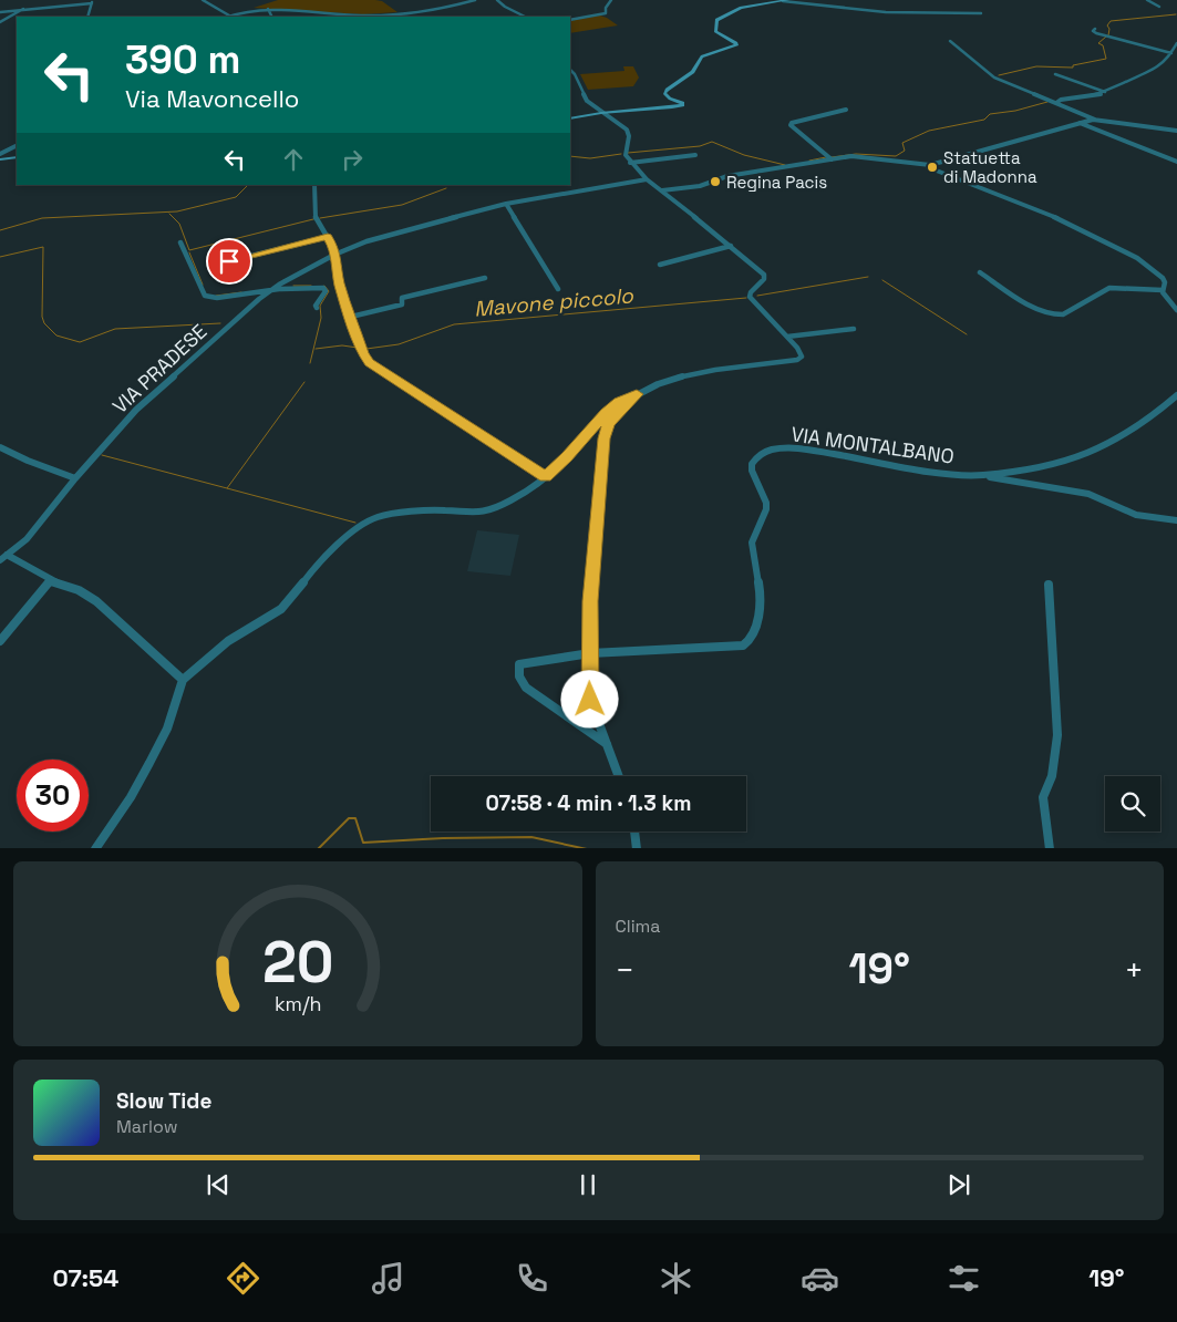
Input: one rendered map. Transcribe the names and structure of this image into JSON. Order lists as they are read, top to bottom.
{
  "streets": {
    "street": ["VIA PRADESE", "VIA MONTALBANO"]
  },
  "water": ["Mavone piccolo"],
  "places": ["Statuetta di Madonna", "Regina Pacis"],
  "page": {
    "turn": ["390 m", "Via Mavoncello"],
    "limit": "30",
    "trip": "07:58 · 4 min · 1.3 km",
    "tile": "Clima",
    "heat": ["−", "19°", "+"],
    "song": ["Slow Tide", "Marlow"],
    "tabs": ["07:54", "19°"],
    "gauge": ["20", "km/h"]
  }
}
